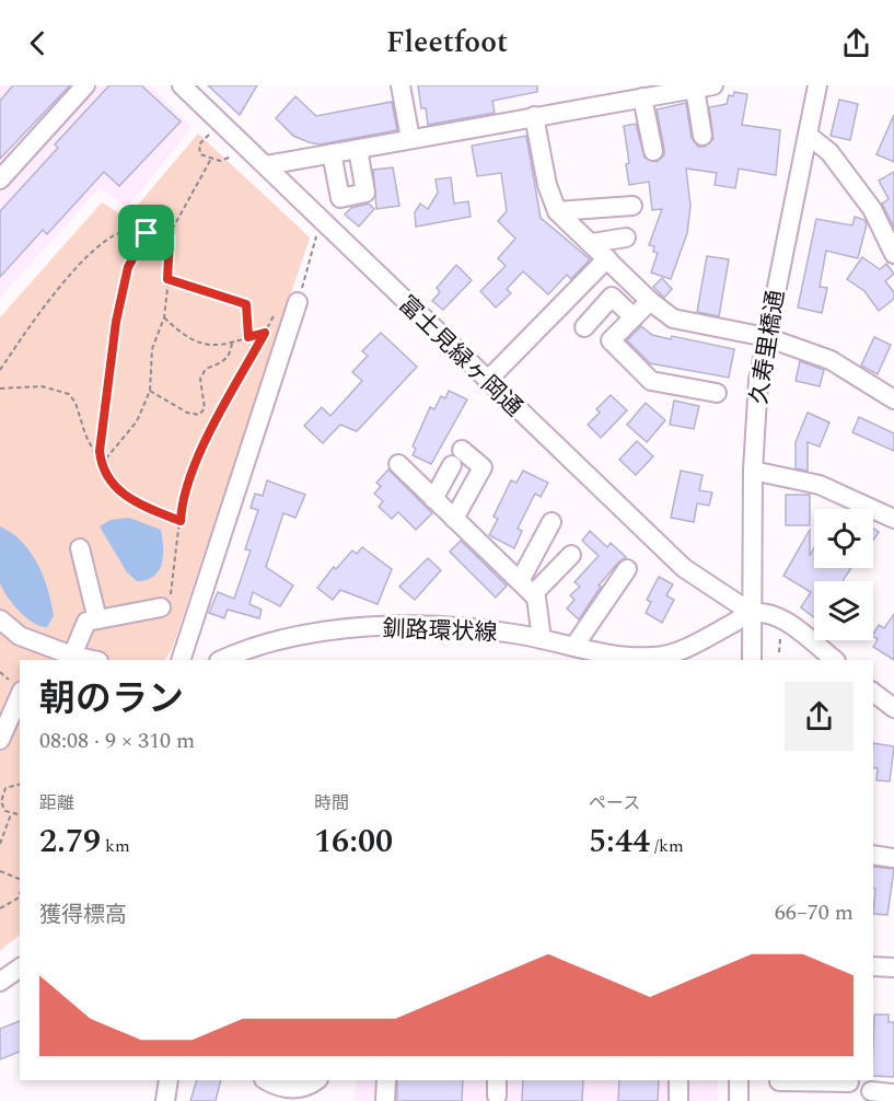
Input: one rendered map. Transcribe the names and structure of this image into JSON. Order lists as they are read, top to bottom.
{
  "streets": {
    "street": ["久寿里橋通", "富士見緑ヶ岡通", "釧路環状線"]
  },
  "crossings": [
    ["久寿里橋通", "富士見緑ヶ岡通"],
    ["久寿里橋通", "釧路環状線"],
    ["富士見緑ヶ岡通", "釧路環状線"]
  ],
  "page": {
    "header": "Fleetfoot",
    "heading": ["朝のラン", "08:08 · 9 × 310 m"],
    "stats": [
      ["距離", "2.79 km"],
      ["時間", "16:00"],
      ["ペース", "5:44 /km"]
    ],
    "chart": ["獲得標高", "66–70 m"]
  }
}
